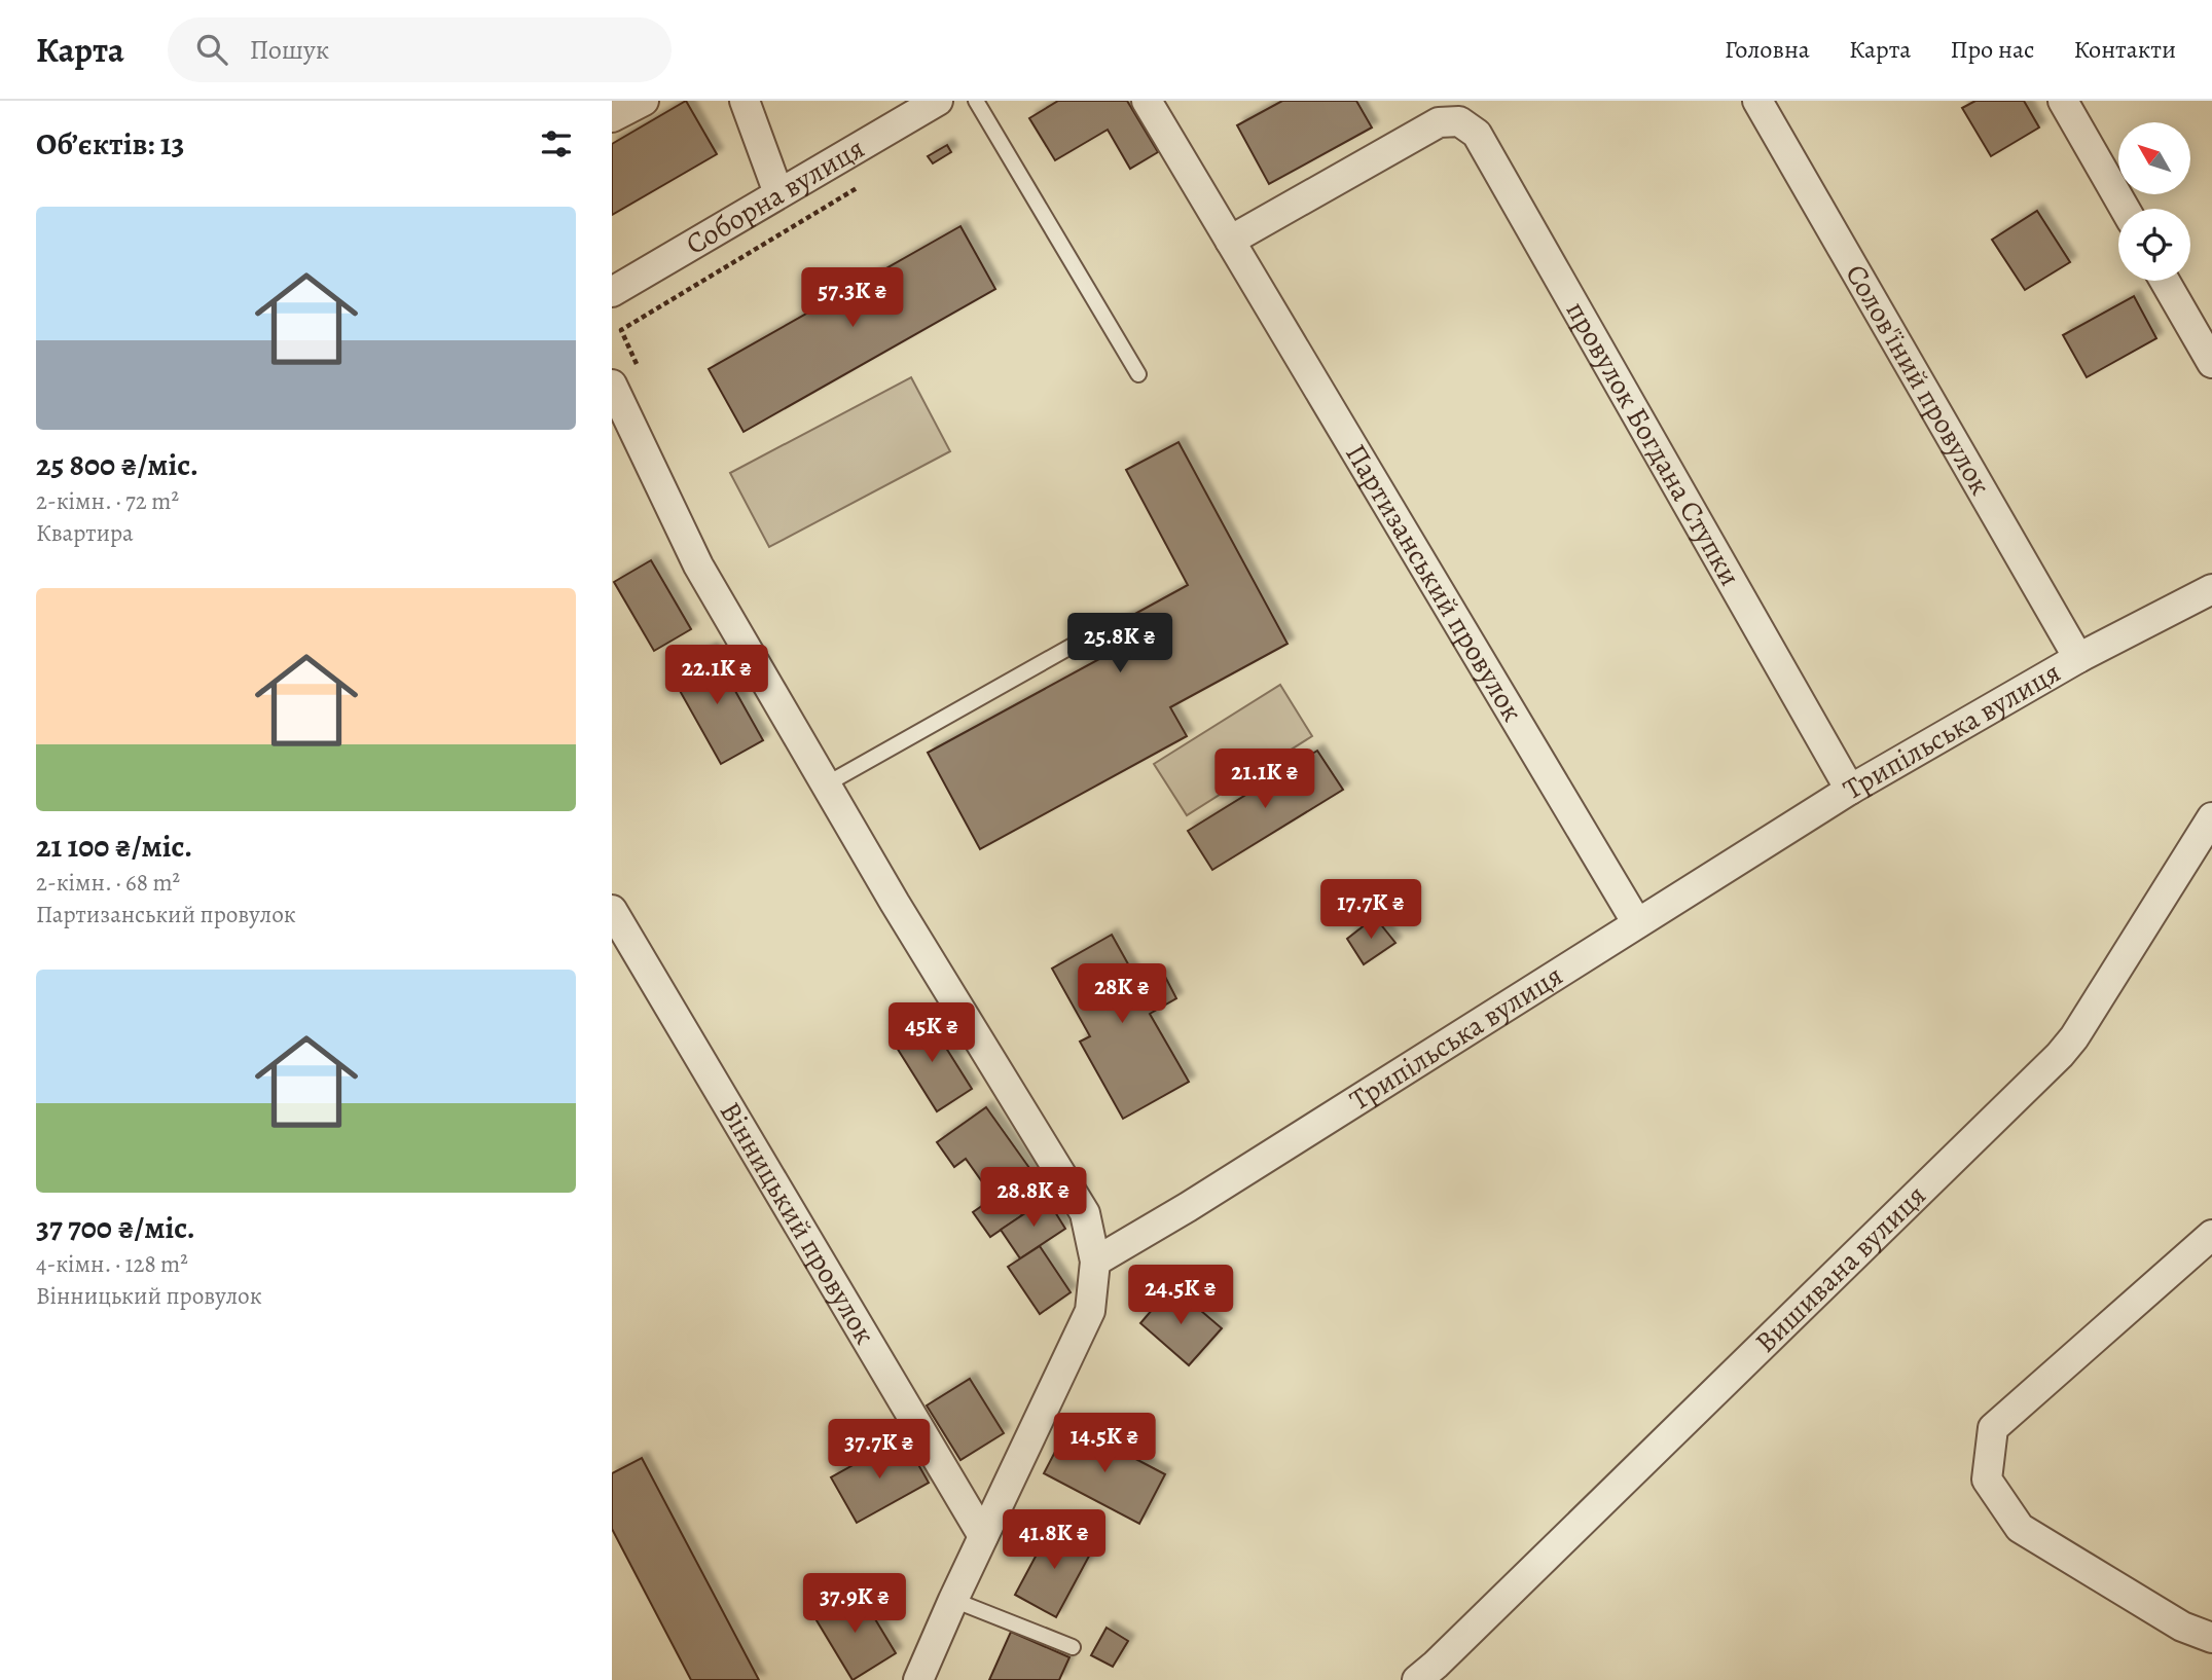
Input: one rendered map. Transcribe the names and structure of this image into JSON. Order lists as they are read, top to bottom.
{
  "streets": {
    "street": [
      "Соборна вулиця",
      "Солов'їний провулок",
      "провулок Богдана Ступки",
      "Партизанський провулок",
      "Трипільська вулиця",
      "Вінницький провулок",
      "Вишивана вулиця"
    ]
  },
  "crossings": [
    ["Солов'їний провулок", "Трипільська вулиця"],
    ["провулок Богдана Ступки", "Партизанський провулок"],
    ["провулок Богдана Ступки", "Трипільська вулиця"],
    ["Партизанський провулок", "Трипільська вулиця"]
  ],
  "north": "top left",
  "page": {
    "header": "Карта",
    "search": "Пошук",
    "nav": [
      "Головна",
      "Карта",
      "Про нас",
      "Контакти"
    ],
    "heading": "Об’єктів: 13",
    "list": [
      {
        "name": "25 800 ₴/міс.",
        "note": "2-кімн. · 72 m² · Квартира"
      },
      {
        "name": "21 100 ₴/міс.",
        "note": "2-кімн. · 68 m² · Партизанський провулок"
      },
      {
        "name": "37 700 ₴/міс.",
        "note": "4-кімн. · 128 m² · Вінницький провулок"
      }
    ],
    "price": [
      "57.3K ₴",
      "25.8K ₴",
      "22.1K ₴",
      "21.1K ₴",
      "17.7K ₴",
      "28K ₴",
      "45K ₴",
      "28.8K ₴",
      "24.5K ₴",
      "14.5K ₴",
      "37.7K ₴",
      "41.8K ₴",
      "37.9K ₴"
    ]
  }
}
